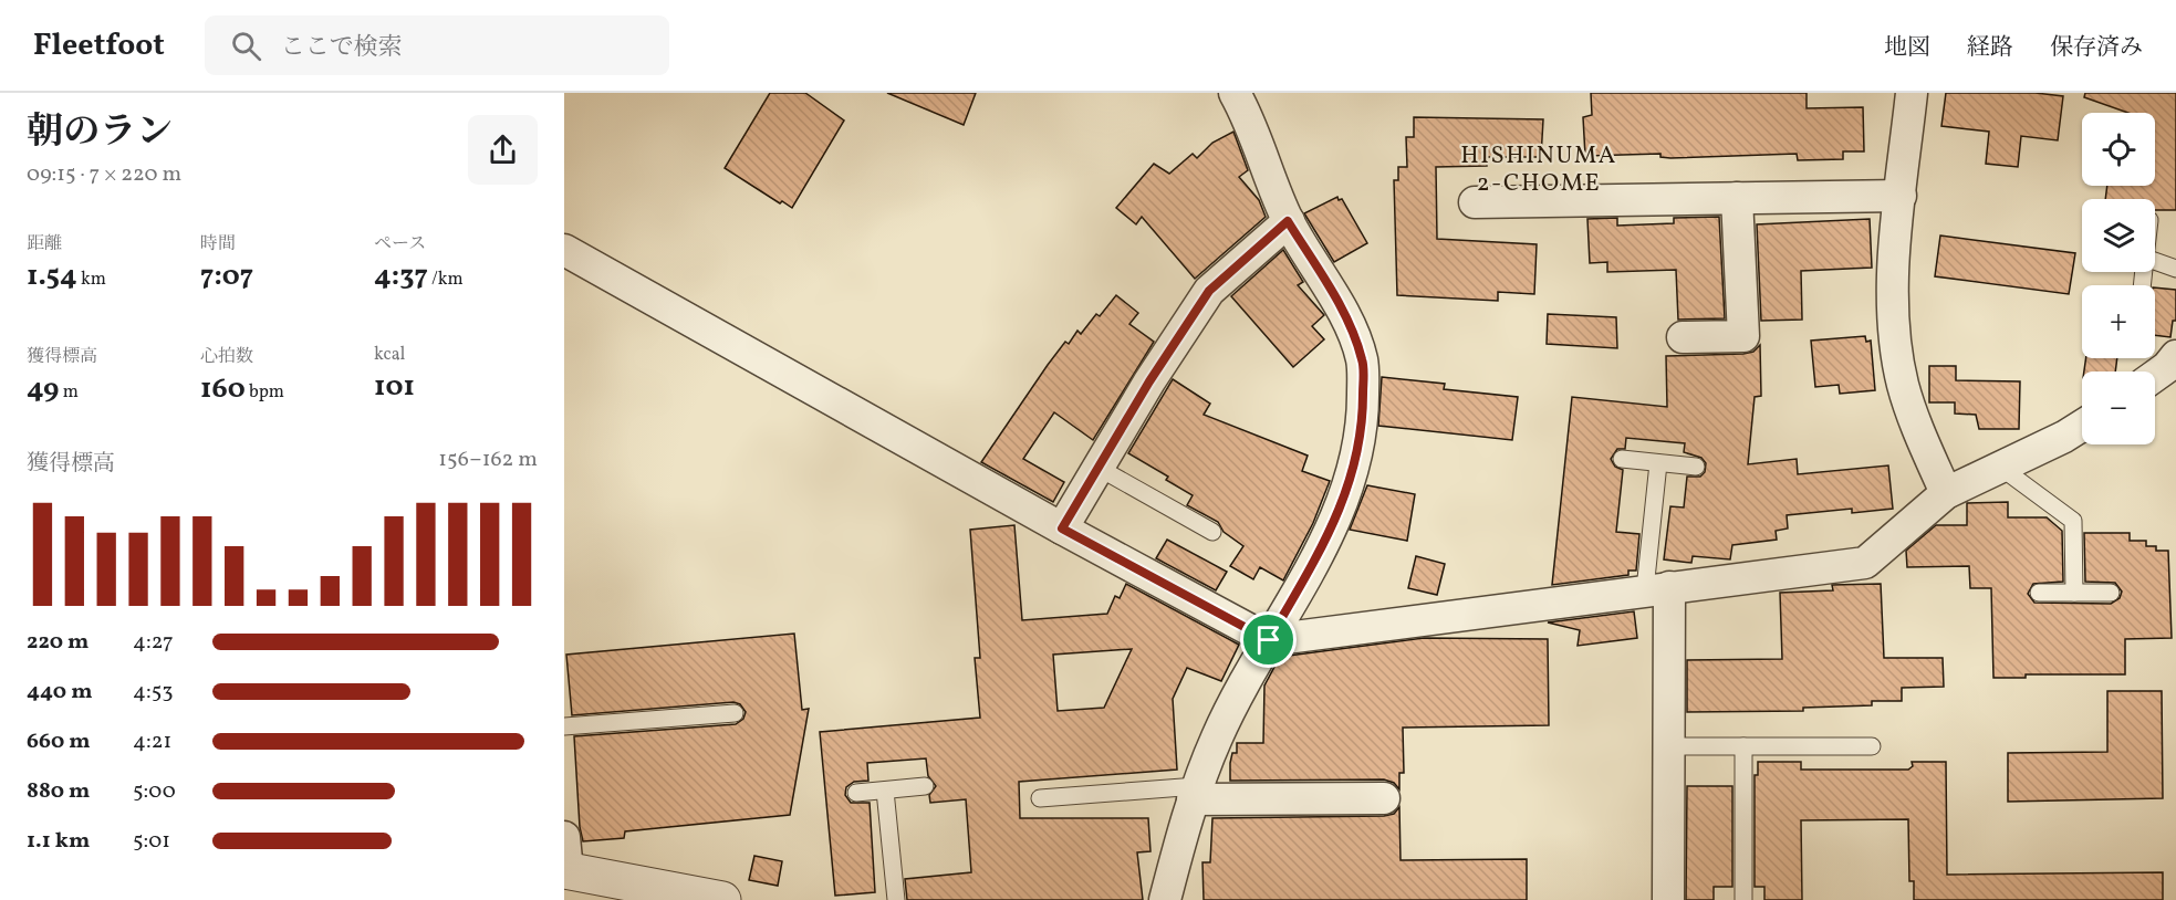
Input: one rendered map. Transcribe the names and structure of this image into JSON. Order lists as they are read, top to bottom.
{
  "districts": ["HISHINUMA 2-CHOME"],
  "page": {
    "header": "Fleetfoot",
    "search": "ここで検索",
    "nav": ["地図", "経路", "保存済み"],
    "heading": ["朝のラン", "09:15 · 7 × 220 m"],
    "map_buttons": ["+", "−"],
    "stats": [
      ["距離", "1.54 km"],
      ["時間", "7:07"],
      ["ペース", "4:37 /km"],
      ["獲得標高", "49 m"],
      ["心拍数", "160 bpm"],
      ["kcal", "101"]
    ],
    "chart": ["獲得標高", "156–162 m"],
    "list": [
      {
        "name": "220 m",
        "note": "4:27"
      },
      {
        "name": "440 m",
        "note": "4:53"
      },
      {
        "name": "660 m",
        "note": "4:21"
      },
      {
        "name": "880 m",
        "note": "5:00"
      },
      {
        "name": "1.1 km",
        "note": "5:01"
      }
    ]
  }
}
